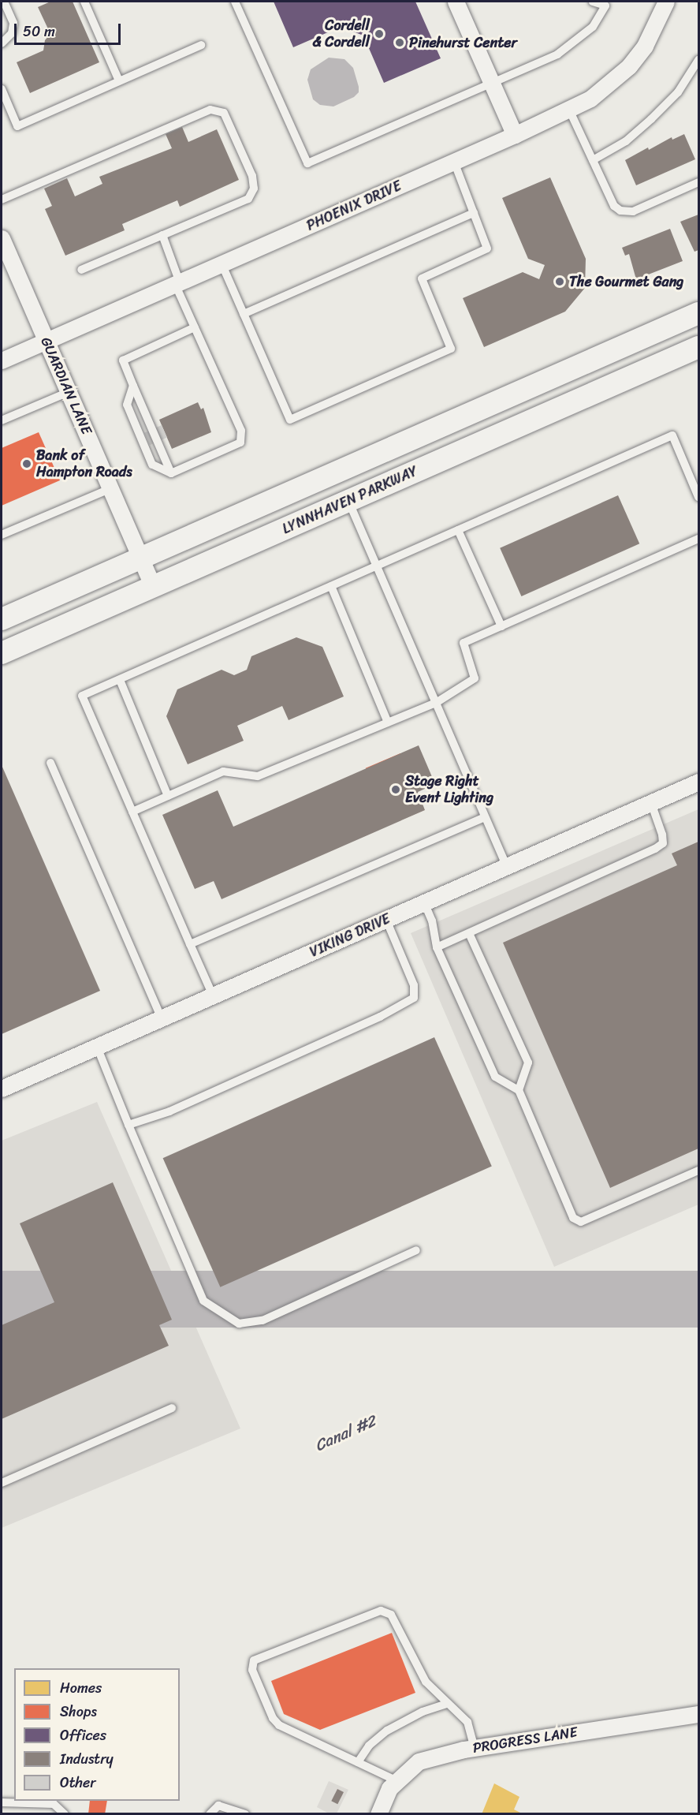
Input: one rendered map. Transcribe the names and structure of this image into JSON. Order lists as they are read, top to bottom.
{
  "streets": {
    "main road": ["LYNNHAVEN PARKWAY"],
    "street": [
      "PHOENIX DRIVE",
      "GUARDIAN LANE",
      "VIKING DRIVE",
      "PROGRESS LANE"
    ]
  },
  "crossings": [
    ["PHOENIX DRIVE", "GUARDIAN LANE"],
    ["GUARDIAN LANE", "LYNNHAVEN PARKWAY"]
  ],
  "water": ["Canal #2"],
  "places": [
    "Cordell & Cordell",
    "Pinehurst Center",
    "The Gourmet Gang",
    "Bank of Hampton Roads",
    "Stage Right Event Lighting"
  ],
  "legend": [
    "Homes",
    "Shops",
    "Offices",
    "Industry",
    "Other"
  ],
  "scale_bar": "50 m"
}
